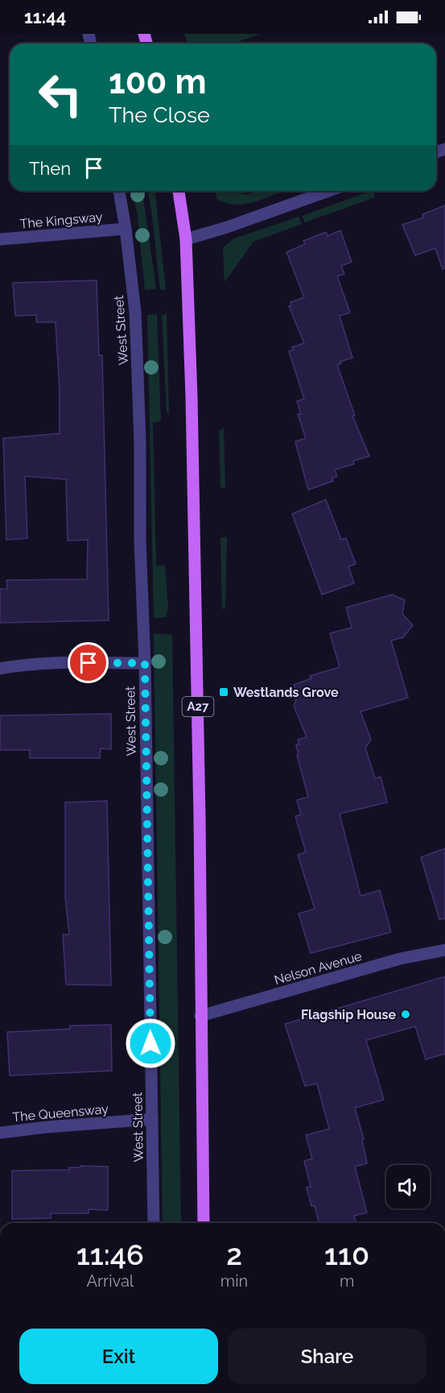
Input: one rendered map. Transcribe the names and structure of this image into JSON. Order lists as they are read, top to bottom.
{
  "streets": {
    "main road": ["A27"],
    "street": [
      "The Kingsway",
      "West Street",
      "Nelson Avenue",
      "The Queensway"
    ]
  },
  "crossings": [
    ["The Kingsway", "West Street"],
    ["West Street", "The Queensway"],
    ["A27", "Nelson Avenue"]
  ],
  "places": {
    "transit": ["Westlands Grove"],
    "other": ["Flagship House"]
  },
  "page": {
    "status": "11:44",
    "turn": ["100 m", "The Close"],
    "then": "Then",
    "eta": [
      "11:46",
      "Arrival",
      "2",
      "min",
      "110",
      "m"
    ],
    "buttons": ["Exit", "Share"]
  }
}
